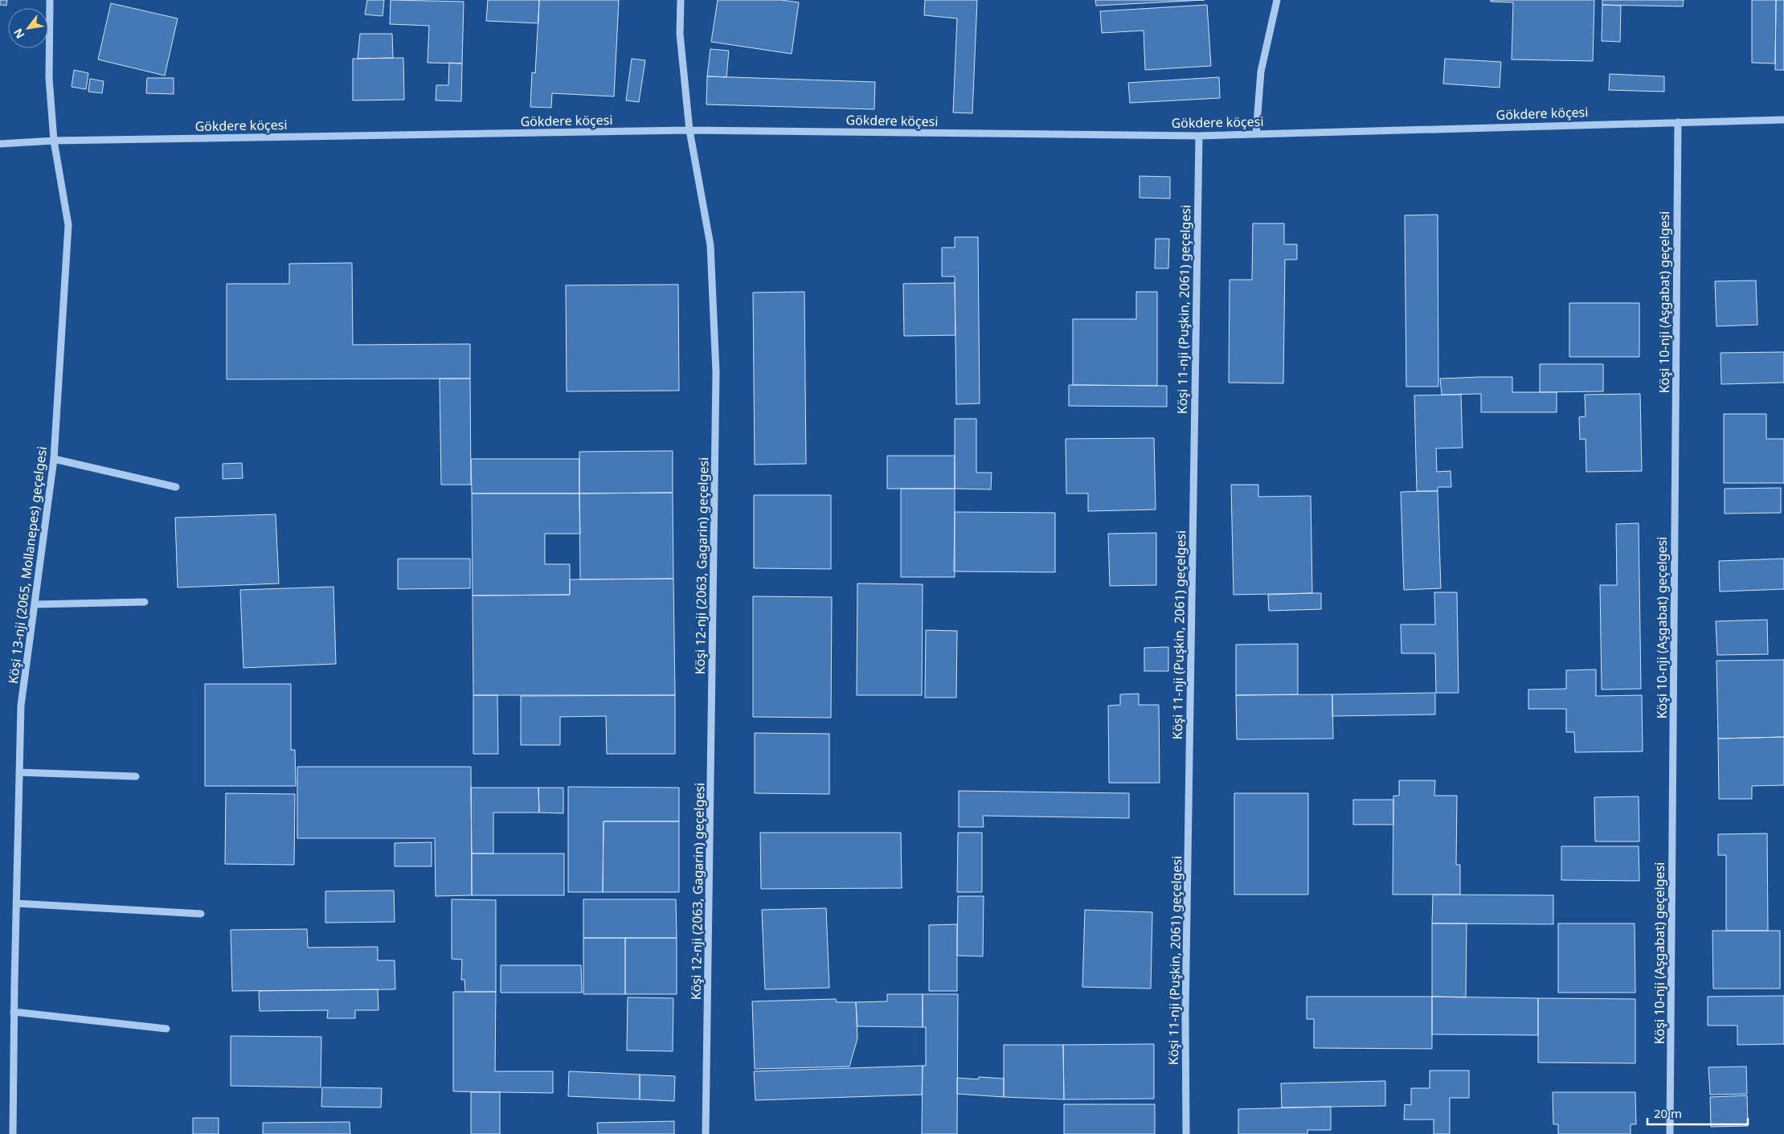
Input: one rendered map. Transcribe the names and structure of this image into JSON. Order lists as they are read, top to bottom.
{
  "streets": {
    "street": [
      "Gökdere köçesi",
      "Köşi 10-nji (Aşgabat) geçelgesi",
      "Köşi 11-nji (Puşkin, 2061) geçelgesi",
      "Köşi 13-nji (2065, Mollanepes) geçelgesi",
      "Köşi 12-nji (2063, Gagarin) geçelgesi"
    ]
  },
  "crossings": [
    ["Gökdere köçesi", "Köşi 10-nji (Aşgabat) geçelgesi"],
    ["Gökdere köçesi", "Köşi 11-nji (Puşkin, 2061) geçelgesi"],
    ["Gökdere köçesi", "Köşi 13-nji (2065, Mollanepes) geçelgesi"],
    ["Gökdere köçesi", "Köşi 12-nji (2063, Gagarin) geçelgesi"]
  ],
  "scale_bar": "20 m",
  "north": "bottom left"
}
